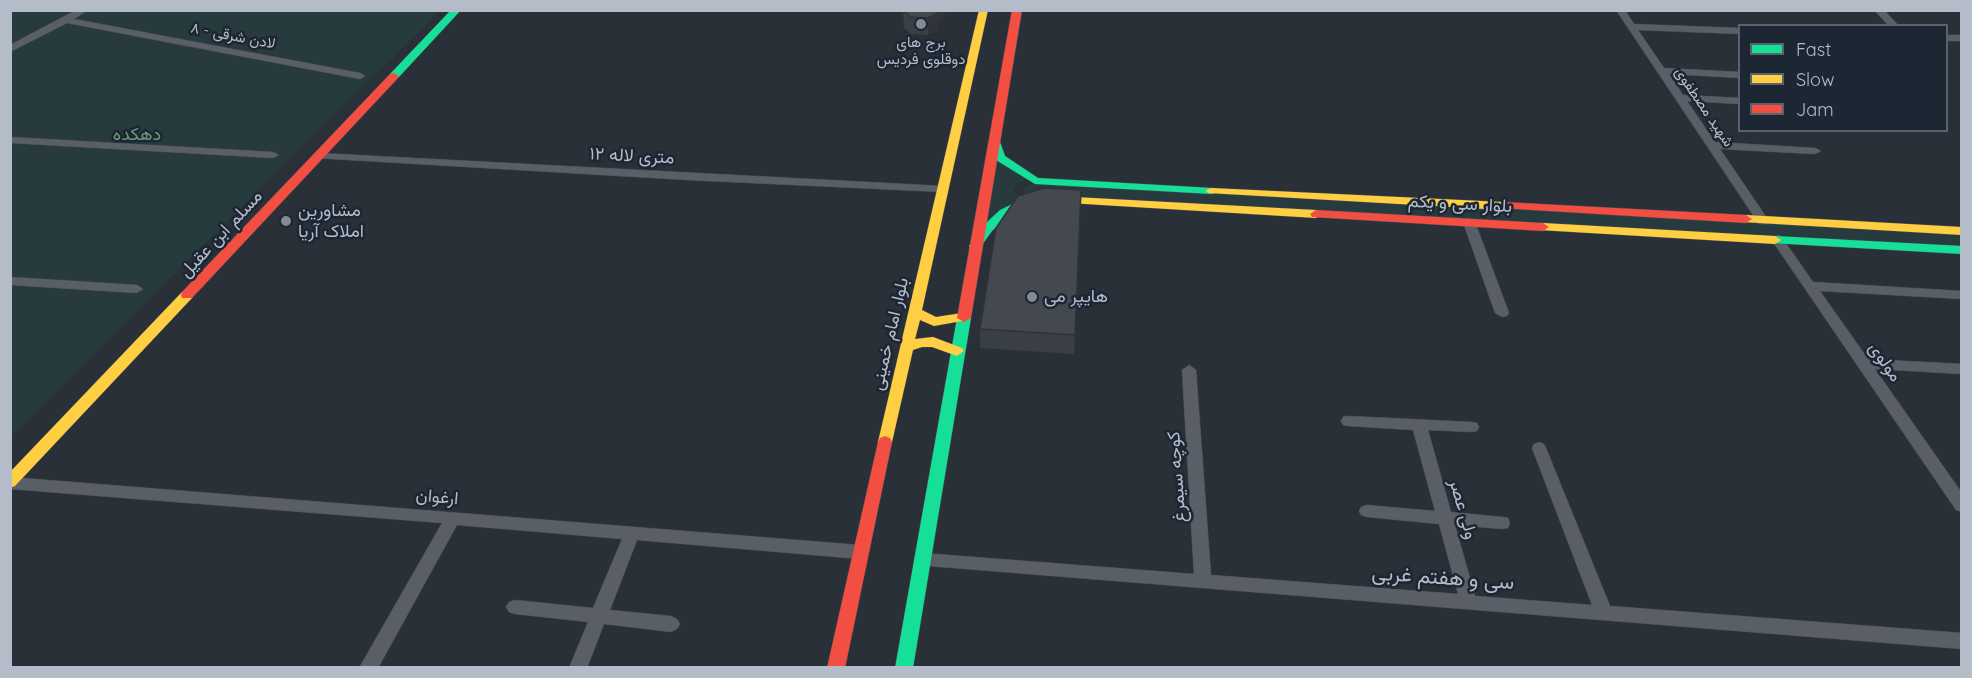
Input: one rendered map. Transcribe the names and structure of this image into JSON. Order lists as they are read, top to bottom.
{
  "streets": {
    "main road": ["بلوار سی و یکم", "مسلم ابن عقیل", "بلوار امام خمینی"],
    "street": [
      "لادن شرقی - ۸",
      "شهید مصطفوی",
      "۱۲ متری لاله",
      "مولوی",
      "کوچه سیمرغ",
      "ارغوان",
      "ولی عصر",
      "سی و هفتم غربی"
    ]
  },
  "crossings": [
    ["شهید مصطفوی", "بلوار سی و یکم"],
    ["۱۲ متری لاله", "مسلم ابن عقیل"],
    ["۱۲ متری لاله", "بلوار امام خمینی"],
    ["بلوار سی و یکم", "مولوی"],
    ["مسلم ابن عقیل", "ارغوان"],
    ["بلوار امام خمینی", "ارغوان"],
    ["کوچه سیمرغ", "سی و هفتم غربی"],
    ["ولی عصر", "سی و هفتم غربی"]
  ],
  "parks": ["دهکده"],
  "places": ["برج های دوقلوی فردیس", "مشاورین املاک آریا", "هایپر می"],
  "legend": ["Fast", "Slow", "Jam"]
}
